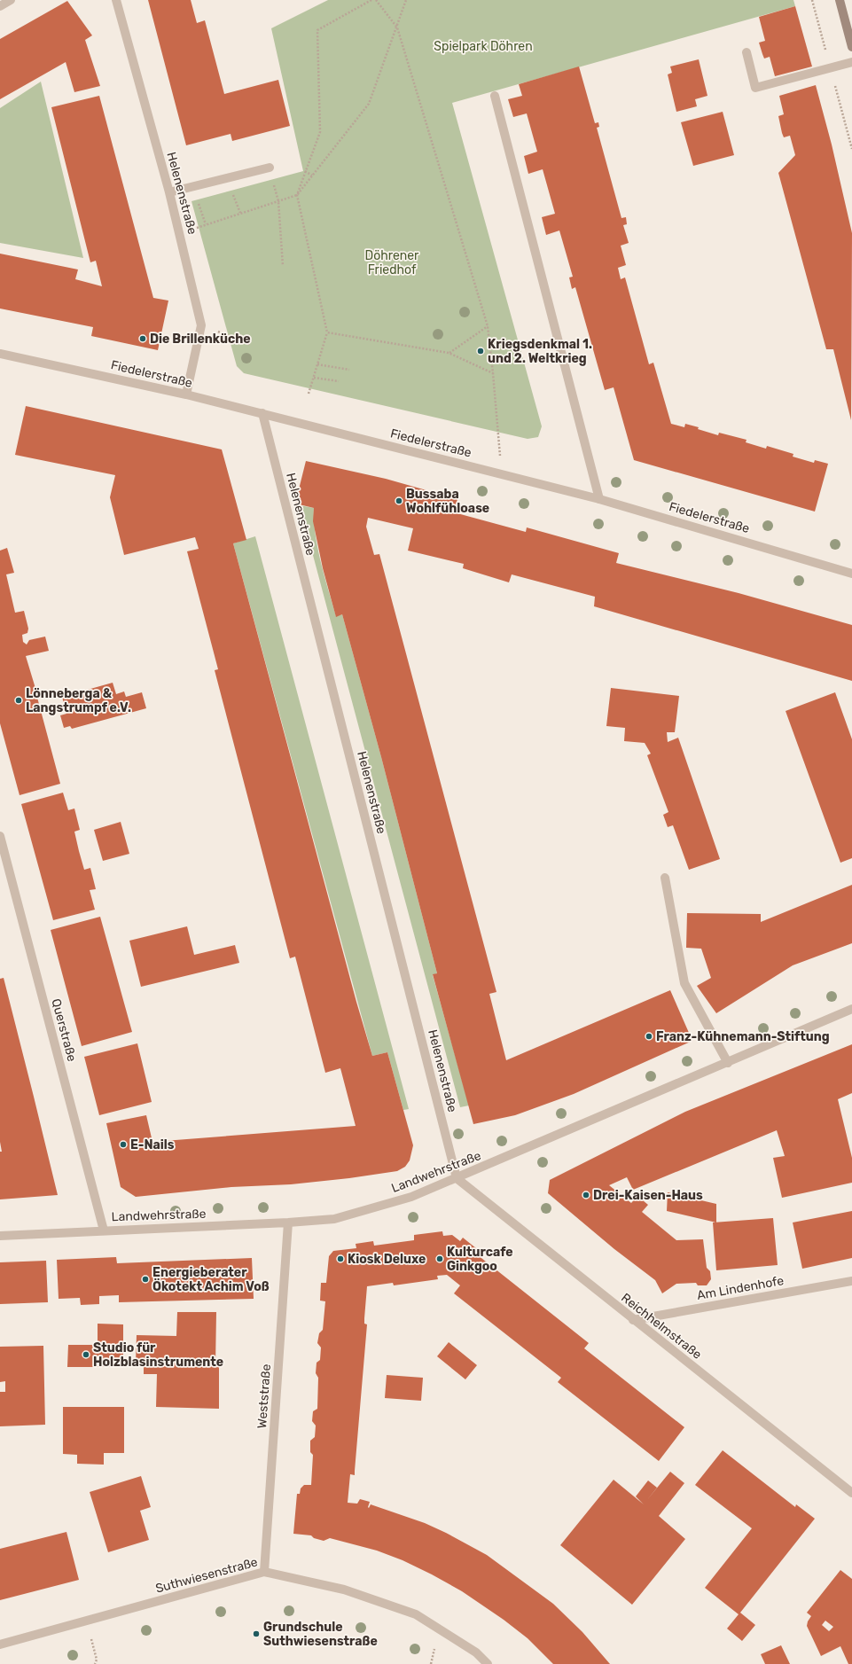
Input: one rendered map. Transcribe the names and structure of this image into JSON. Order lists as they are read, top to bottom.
{
  "streets": {
    "street": [
      "Helenenstraße",
      "Fiedelerstraße",
      "Querstraße",
      "Landwehrstraße",
      "Am Lindenhofe",
      "Reichhelmstraße",
      "Weststraße",
      "Suthwiesenstraße"
    ]
  },
  "crossings": [
    ["Helenenstraße", "Fiedelerstraße"],
    ["Helenenstraße", "Landwehrstraße"],
    ["Helenenstraße", "Reichhelmstraße"],
    ["Querstraße", "Landwehrstraße"],
    ["Landwehrstraße", "Reichhelmstraße"],
    ["Landwehrstraße", "Weststraße"],
    ["Am Lindenhofe", "Reichhelmstraße"],
    ["Weststraße", "Suthwiesenstraße"]
  ],
  "parks": ["Spielpark Döhren", "Döhrener Friedhof"],
  "places": [
    "Die Brillenküche",
    "Kriegsdenkmal 1. und 2. Weltkrieg",
    "Bussaba Wohlfühloase",
    "Lönneberga & Langstrumpf e.V.",
    "Franz-Kühnemann-Stiftung",
    "E-Nails",
    "Drei-Kaisen-Haus",
    "Kiosk Deluxe",
    "Kulturcafe Ginkgoo",
    "Energieberater Ökotekt Achim Voß",
    "Studio für Holzblasinstrumente",
    "Grundschule Suthwiesenstraße"
  ]
}
